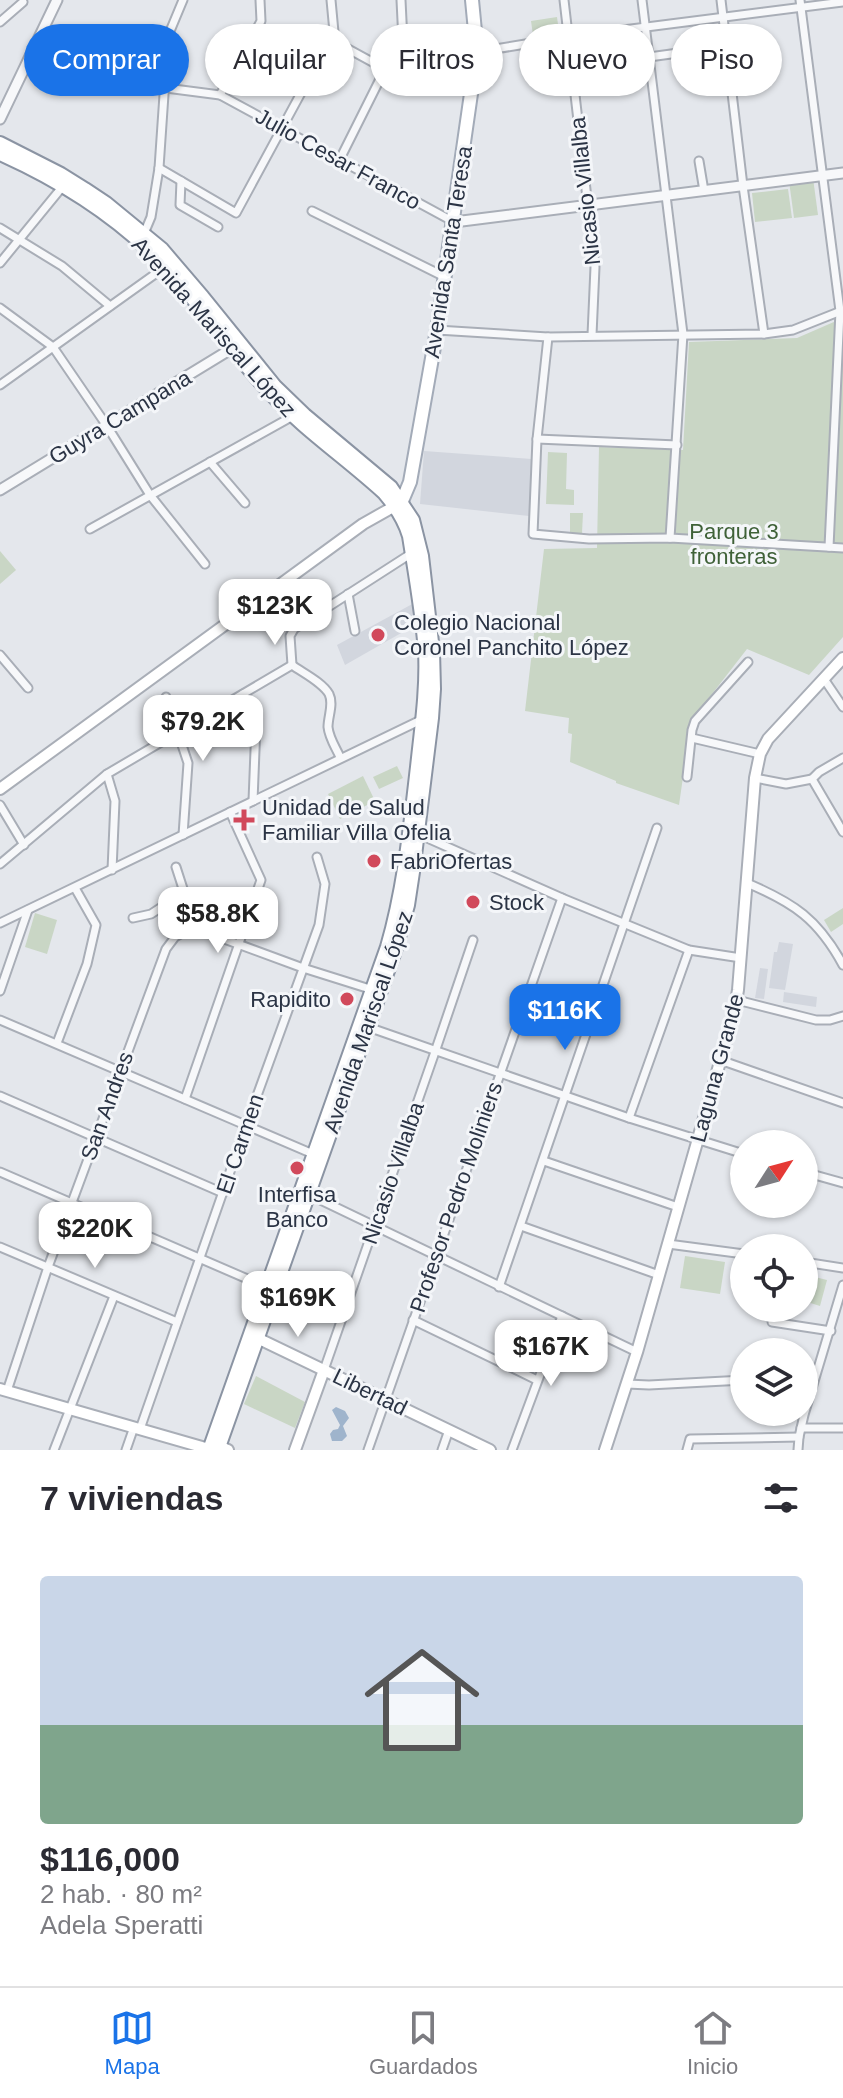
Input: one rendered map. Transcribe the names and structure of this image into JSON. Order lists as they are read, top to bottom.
{
  "streets": {
    "main road": [
      "Nicasio Villalba",
      "Avenida Santa Teresa",
      "Avenida Mariscal López",
      "Laguna Grande",
      "Libertad"
    ],
    "street": [
      "Julio Cesar Franco",
      "Guyra Campana",
      "San Andres",
      "El Carmen",
      "Profesor Pedro Moliniers"
    ]
  },
  "crossings": [
    ["Julio Cesar Franco", "Avenida Santa Teresa"],
    ["Nicasio Villalba", "Libertad"],
    ["Avenida Santa Teresa", "Avenida Mariscal López"],
    ["Avenida Mariscal López", "Guyra Campana"],
    ["Avenida Mariscal López", "Libertad"],
    ["Profesor Pedro Moliniers", "Libertad"]
  ],
  "parks": ["Parque 3 fronteras"],
  "places": {
    "other": [
      "Colegio Nacional Coronel Panchito López",
      "FabriOfertas",
      "Stock",
      "Rapidito",
      "Interfisa Banco"
    ],
    "health": ["Unidad de Salud Familiar Villa Ofelia"]
  },
  "north": "top right",
  "page": {
    "chip": [
      "Comprar",
      "Alquilar",
      "Filtros",
      "Nuevo",
      "Piso"
    ],
    "price": [
      "$123K",
      "$79.2K",
      "$58.8K",
      "$116K",
      "$220K",
      "$169K",
      "$167K"
    ],
    "heading": "7 viviendas",
    "list": [
      {
        "name": "$116,000",
        "note": "2 hab. · 80 m² · Adela Speratti"
      }
    ],
    "tabs": ["Mapa", "Guardados", "Inicio"]
  }
}
